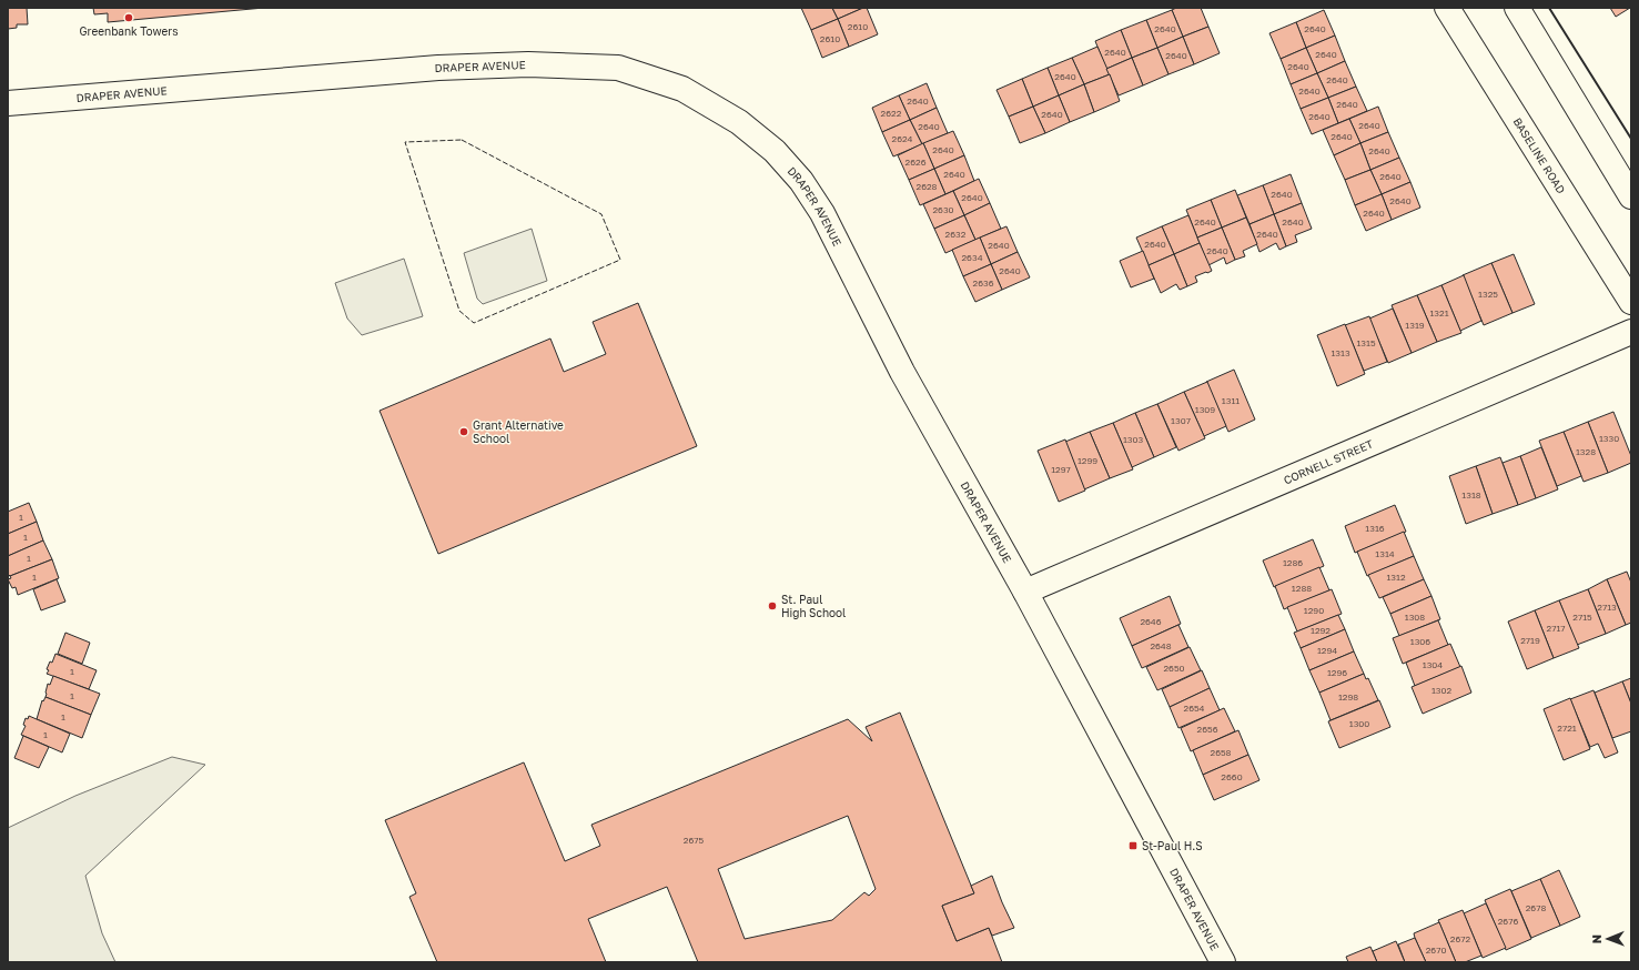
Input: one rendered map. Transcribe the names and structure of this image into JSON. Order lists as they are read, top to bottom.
{
  "streets": {
    "street": ["DRAPER AVENUE", "BASELINE ROAD", "CORNELL STREET"]
  },
  "crossings": [
    ["DRAPER AVENUE", "CORNELL STREET"]
  ],
  "places": {
    "other": ["Greenbank Towers", "Grant Alternative School", "St. Paul High School"],
    "transit": ["St-Paul H.S"]
  },
  "house_numbers": [
    "2610",
    "2640",
    "2640",
    "2610",
    "2640",
    "2640",
    "2640",
    "2640",
    "2640",
    "2640",
    "2640",
    "2640",
    "2640",
    "2622",
    "2640",
    "2640",
    "2640",
    "2640",
    "2640",
    "2624",
    "2640",
    "2640",
    "2626",
    "2640",
    "2640",
    "2628",
    "2640",
    "2640",
    "2640",
    "2630",
    "2640",
    "2640",
    "2640",
    "2632",
    "2640",
    "2640",
    "2640",
    "2640",
    "2634",
    "2640",
    "2636",
    "1325",
    "1321",
    "1319",
    "1315",
    "1313",
    "1311",
    "1309",
    "1307",
    "1330",
    "1303",
    "1328",
    "1299",
    "1297",
    "1318",
    "1",
    "1316",
    "1",
    "1314",
    "1",
    "1286",
    "1",
    "1312",
    "1288",
    "2713",
    "1290",
    "1308",
    "2715",
    "2646",
    "2717",
    "1292",
    "2719",
    "1306",
    "2648",
    "1294",
    "1304",
    "2650",
    "1",
    "1296",
    "1302",
    "1",
    "1298",
    "2654",
    "1",
    "1300",
    "2721",
    "2656",
    "1",
    "2658",
    "2660",
    "2675",
    "2678",
    "2676",
    "2672",
    "2670"
  ],
  "north": "left"
}
